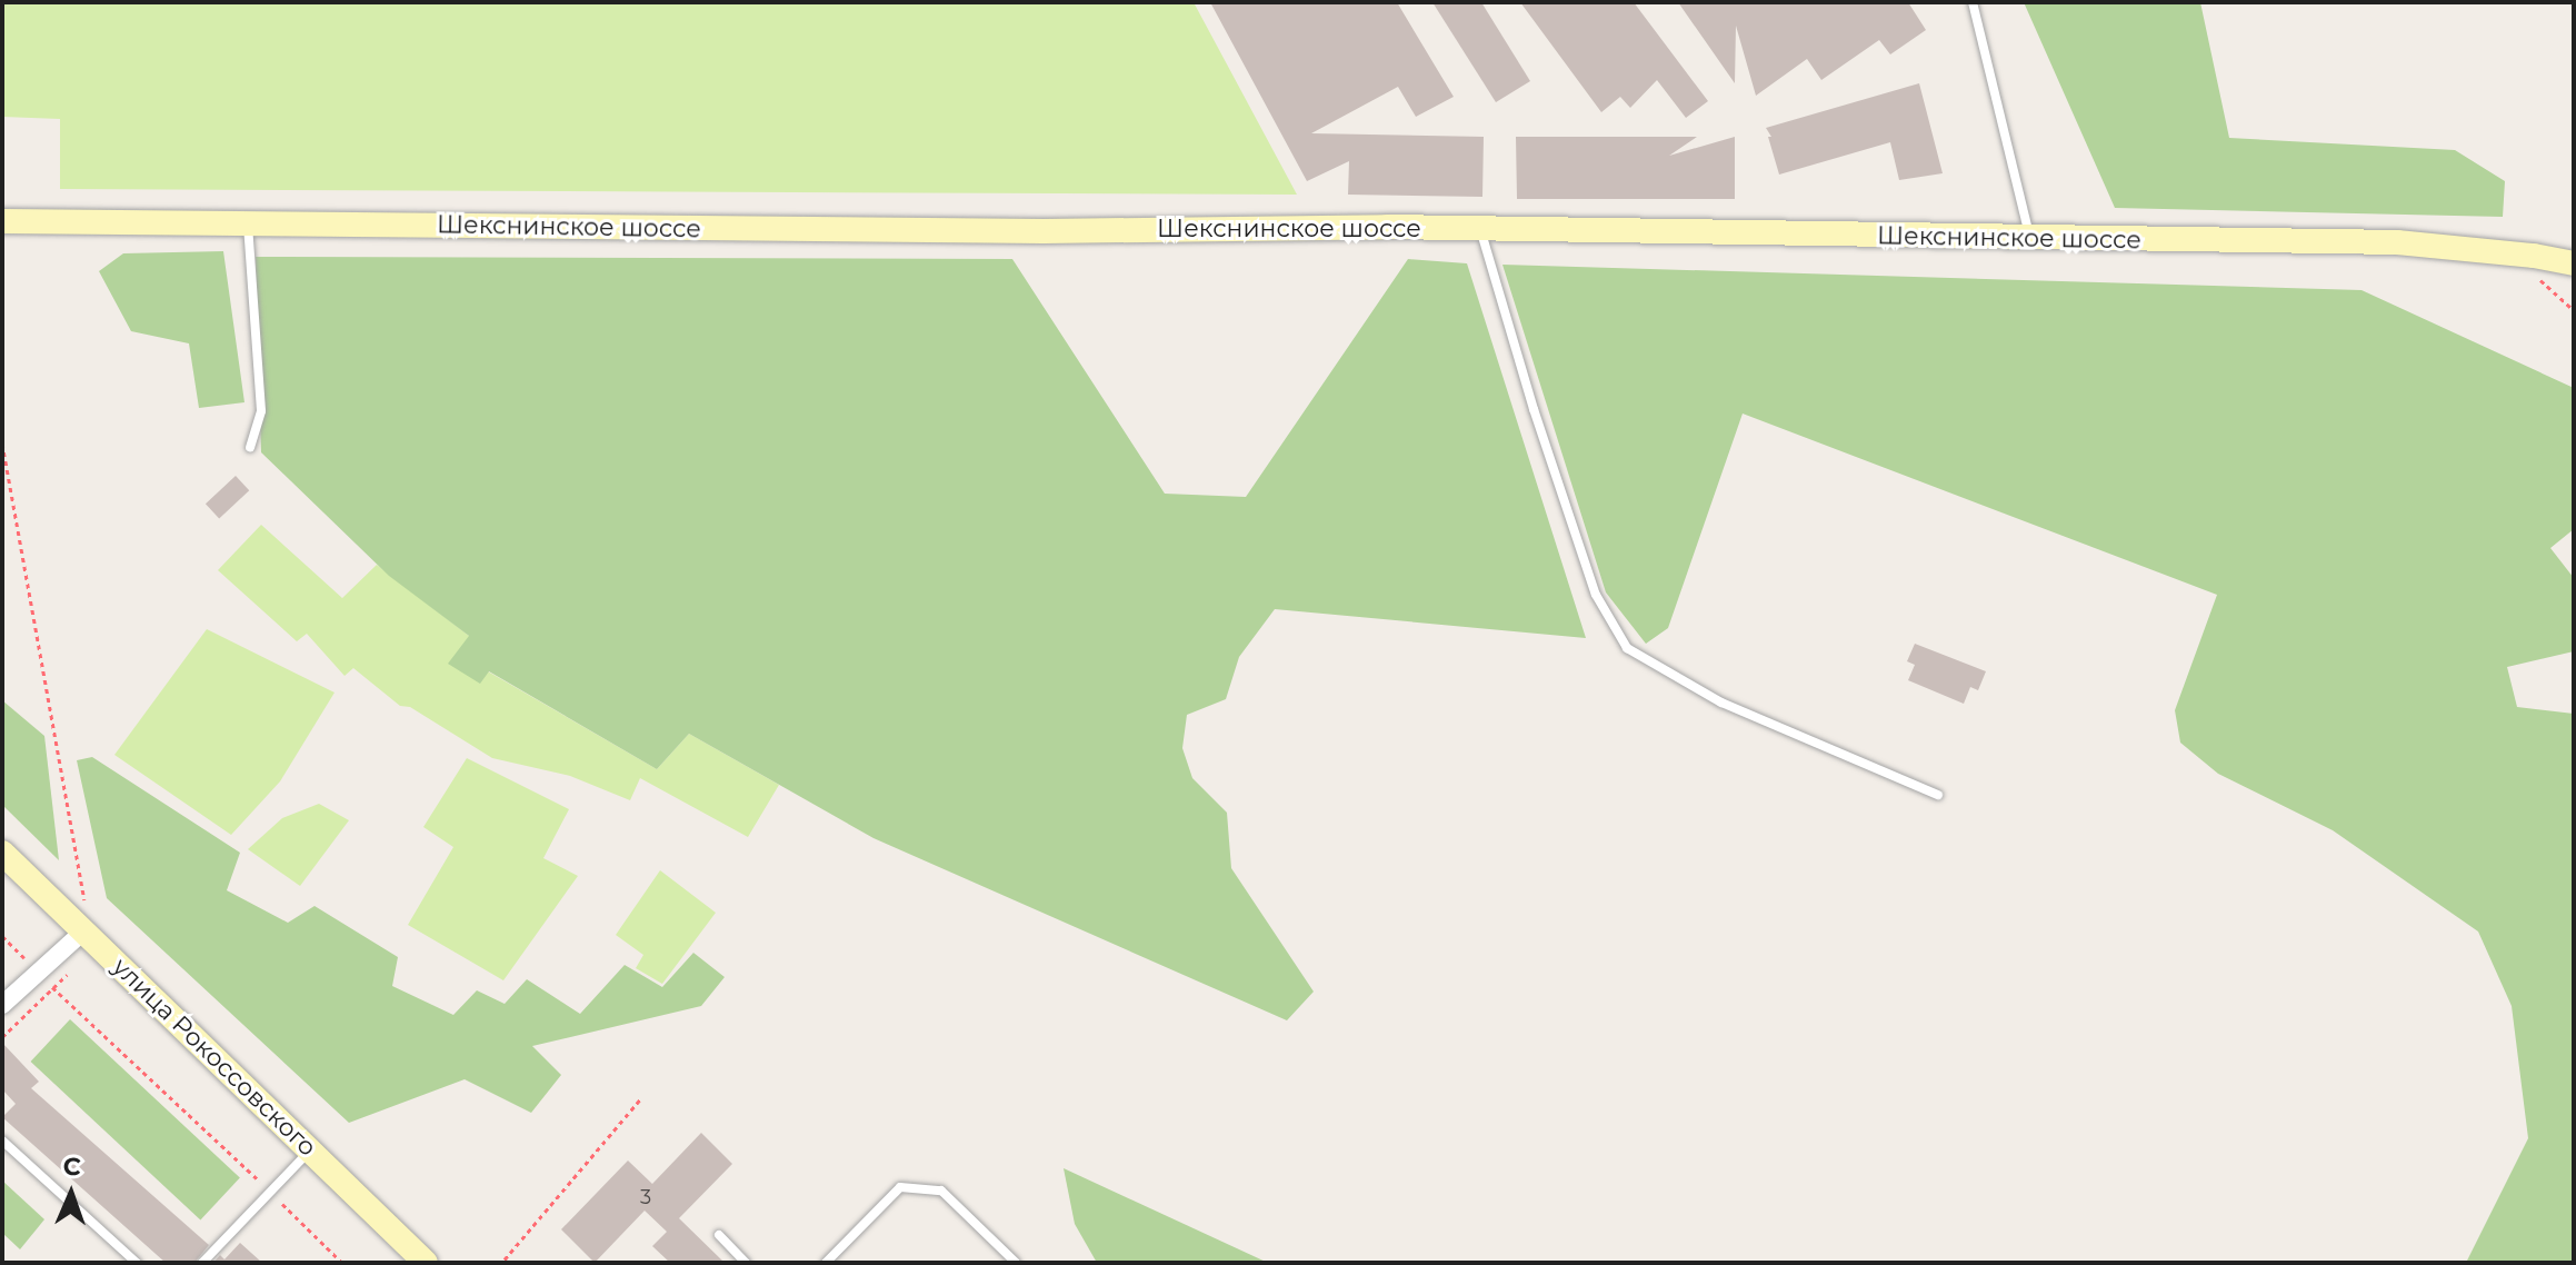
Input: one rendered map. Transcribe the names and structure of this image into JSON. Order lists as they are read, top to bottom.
{
  "streets": {
    "main road": ["Шекснинское шоссе", "улица Рокоссовского"]
  },
  "house_numbers": ["3"],
  "north": "top"
}
